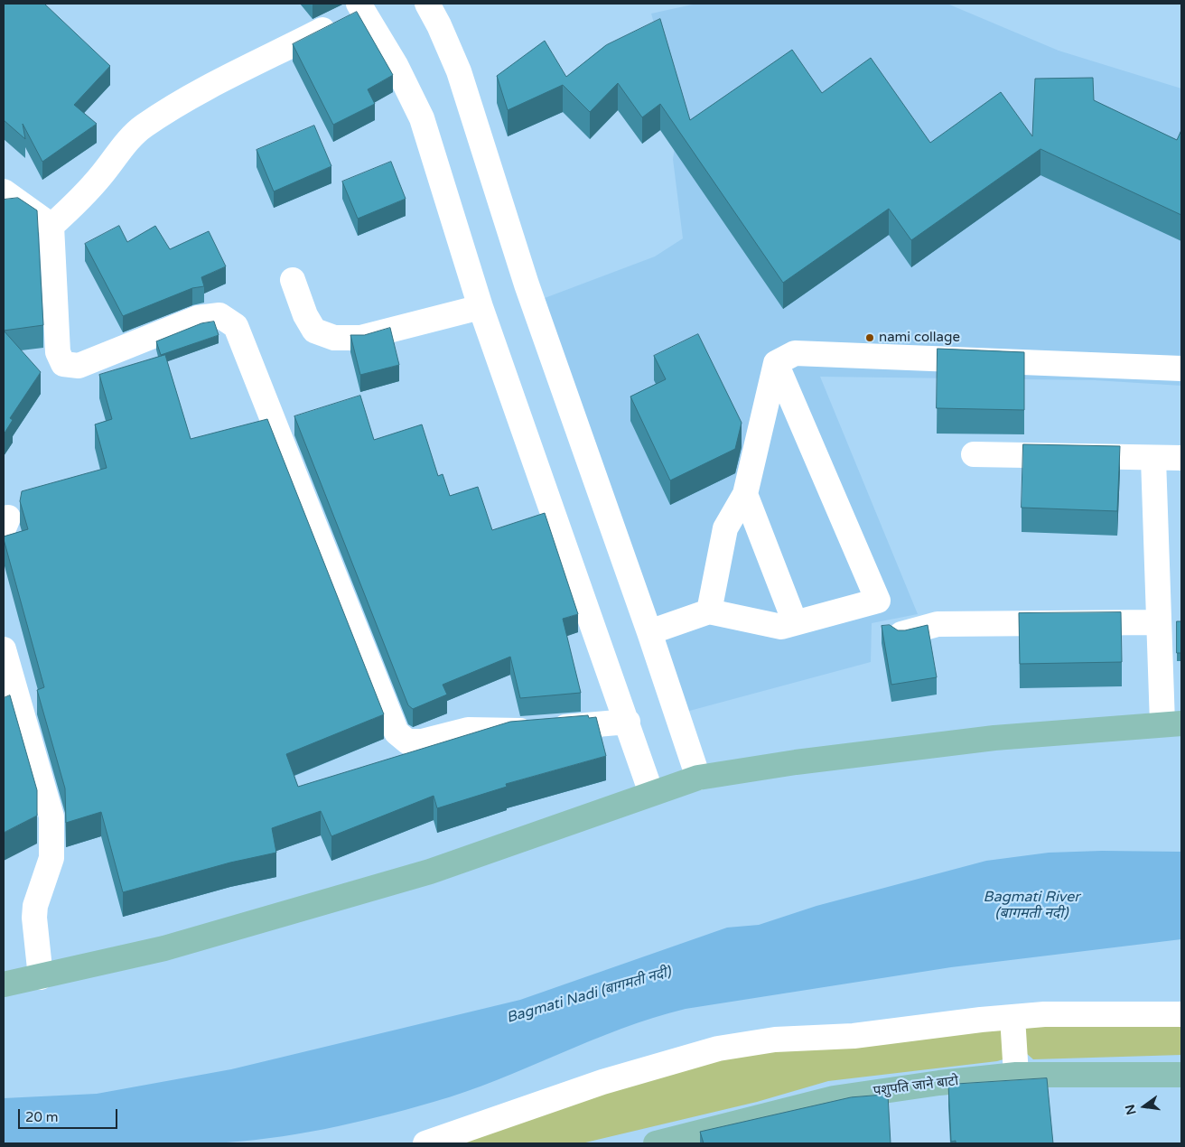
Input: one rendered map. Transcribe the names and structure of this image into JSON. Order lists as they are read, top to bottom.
{
  "streets": {
    "main road": ["पशुपति जाने बाटो"]
  },
  "water": ["Bagmati River (बागमती नदी)", "Bagmati Nadi (बागमती नदी)"],
  "places": ["nami collage"],
  "scale_bar": "20 m",
  "north": "left"
}
